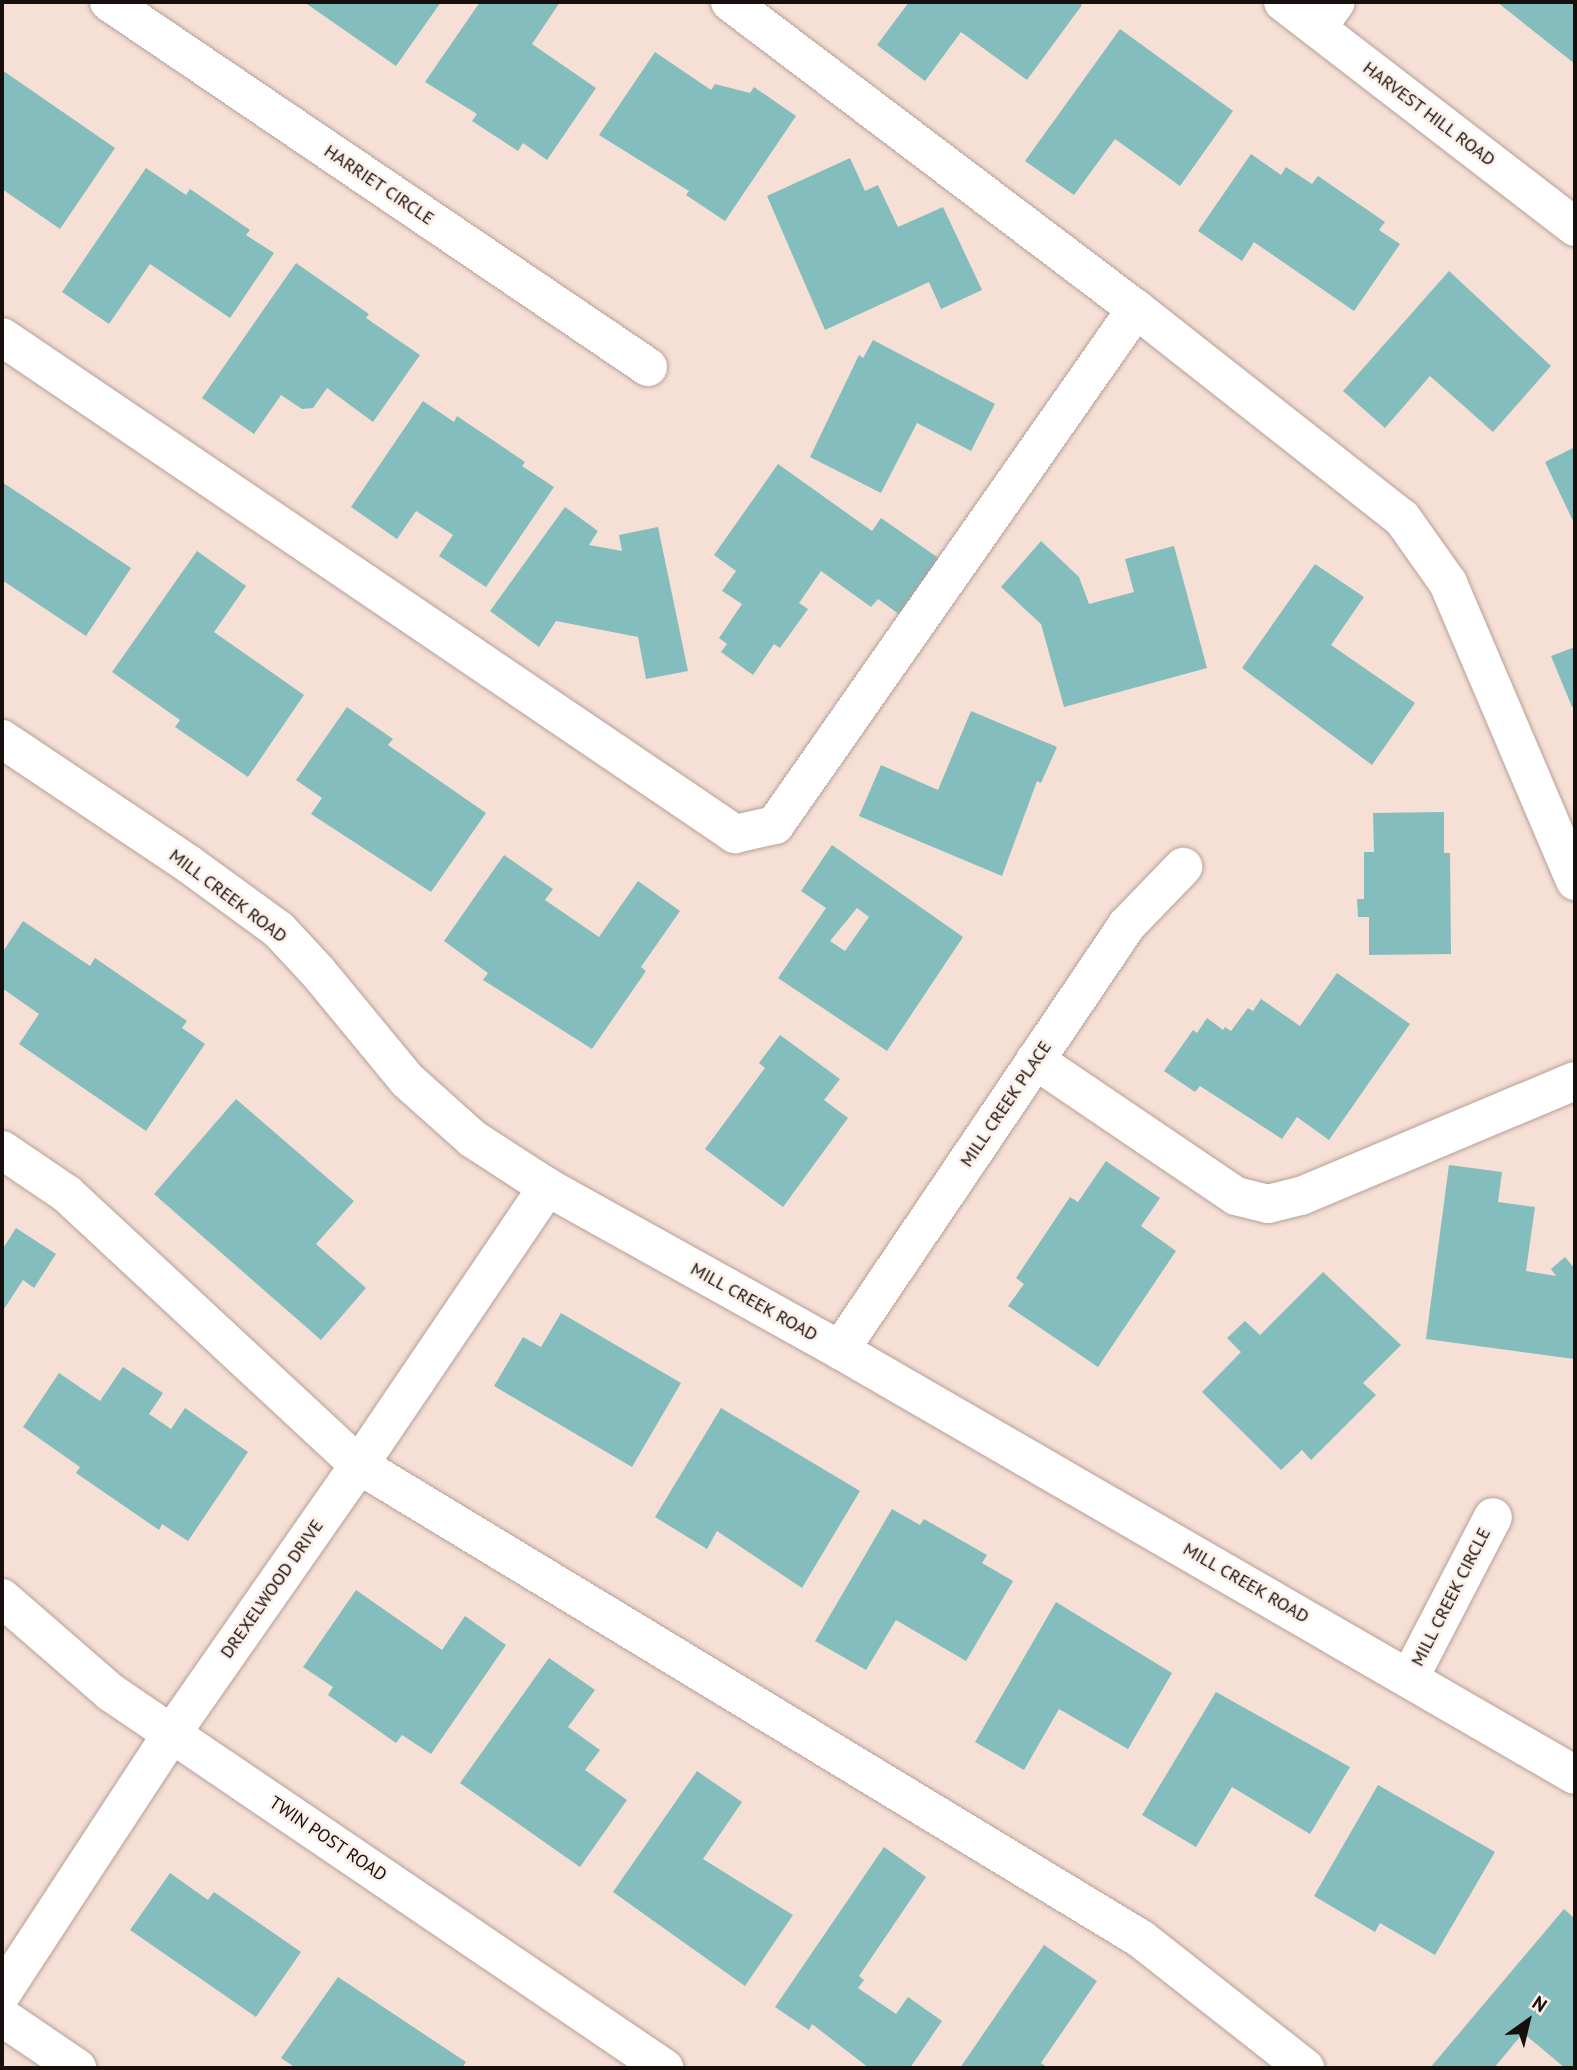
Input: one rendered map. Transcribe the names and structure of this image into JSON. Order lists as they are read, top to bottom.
{
  "streets": {
    "street": [
      "HARVEST HILL ROAD",
      "HARRIET CIRCLE",
      "MILL CREEK ROAD",
      "MILL CREEK PLACE",
      "DREXELWOOD DRIVE",
      "MILL CREEK CIRCLE",
      "TWIN POST ROAD"
    ]
  },
  "crossings": [
    ["MILL CREEK ROAD", "MILL CREEK PLACE"],
    ["MILL CREEK ROAD", "DREXELWOOD DRIVE"],
    ["MILL CREEK ROAD", "MILL CREEK CIRCLE"],
    ["DREXELWOOD DRIVE", "TWIN POST ROAD"]
  ],
  "north": "top right"
}
